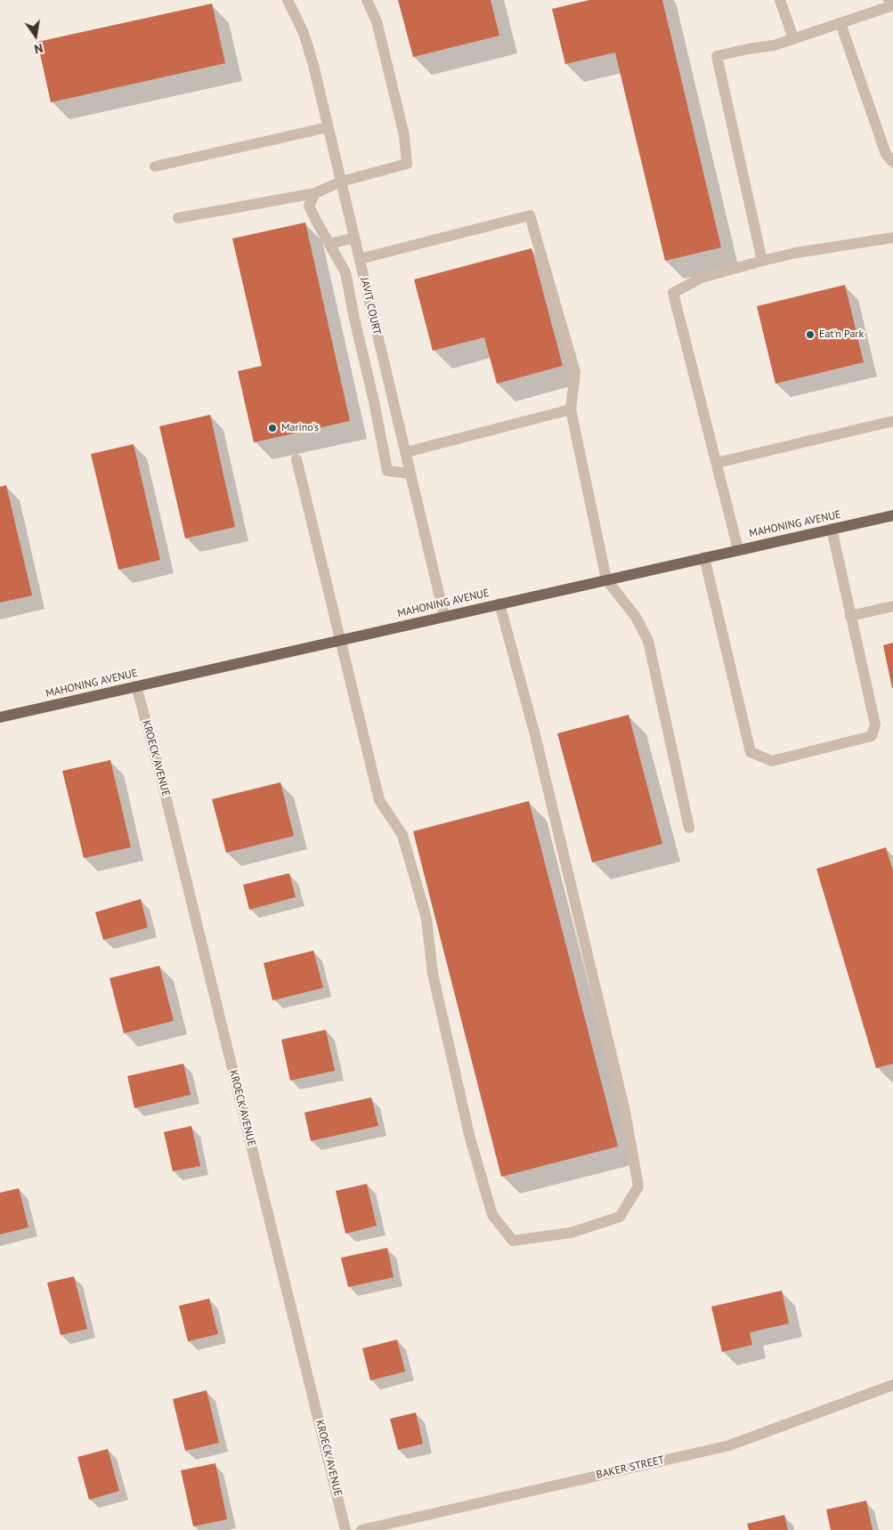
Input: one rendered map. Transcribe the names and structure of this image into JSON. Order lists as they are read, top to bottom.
{
  "streets": {
    "main road": ["MAHONING AVENUE"],
    "street": ["JAVIT COURT", "KROECK AVENUE", "BAKER STREET"]
  },
  "crossings": [
    ["JAVIT COURT", "MAHONING AVENUE"],
    ["MAHONING AVENUE", "KROECK AVENUE"]
  ],
  "places": ["Eat'n Park", "Marino's"],
  "north": "bottom"
}
